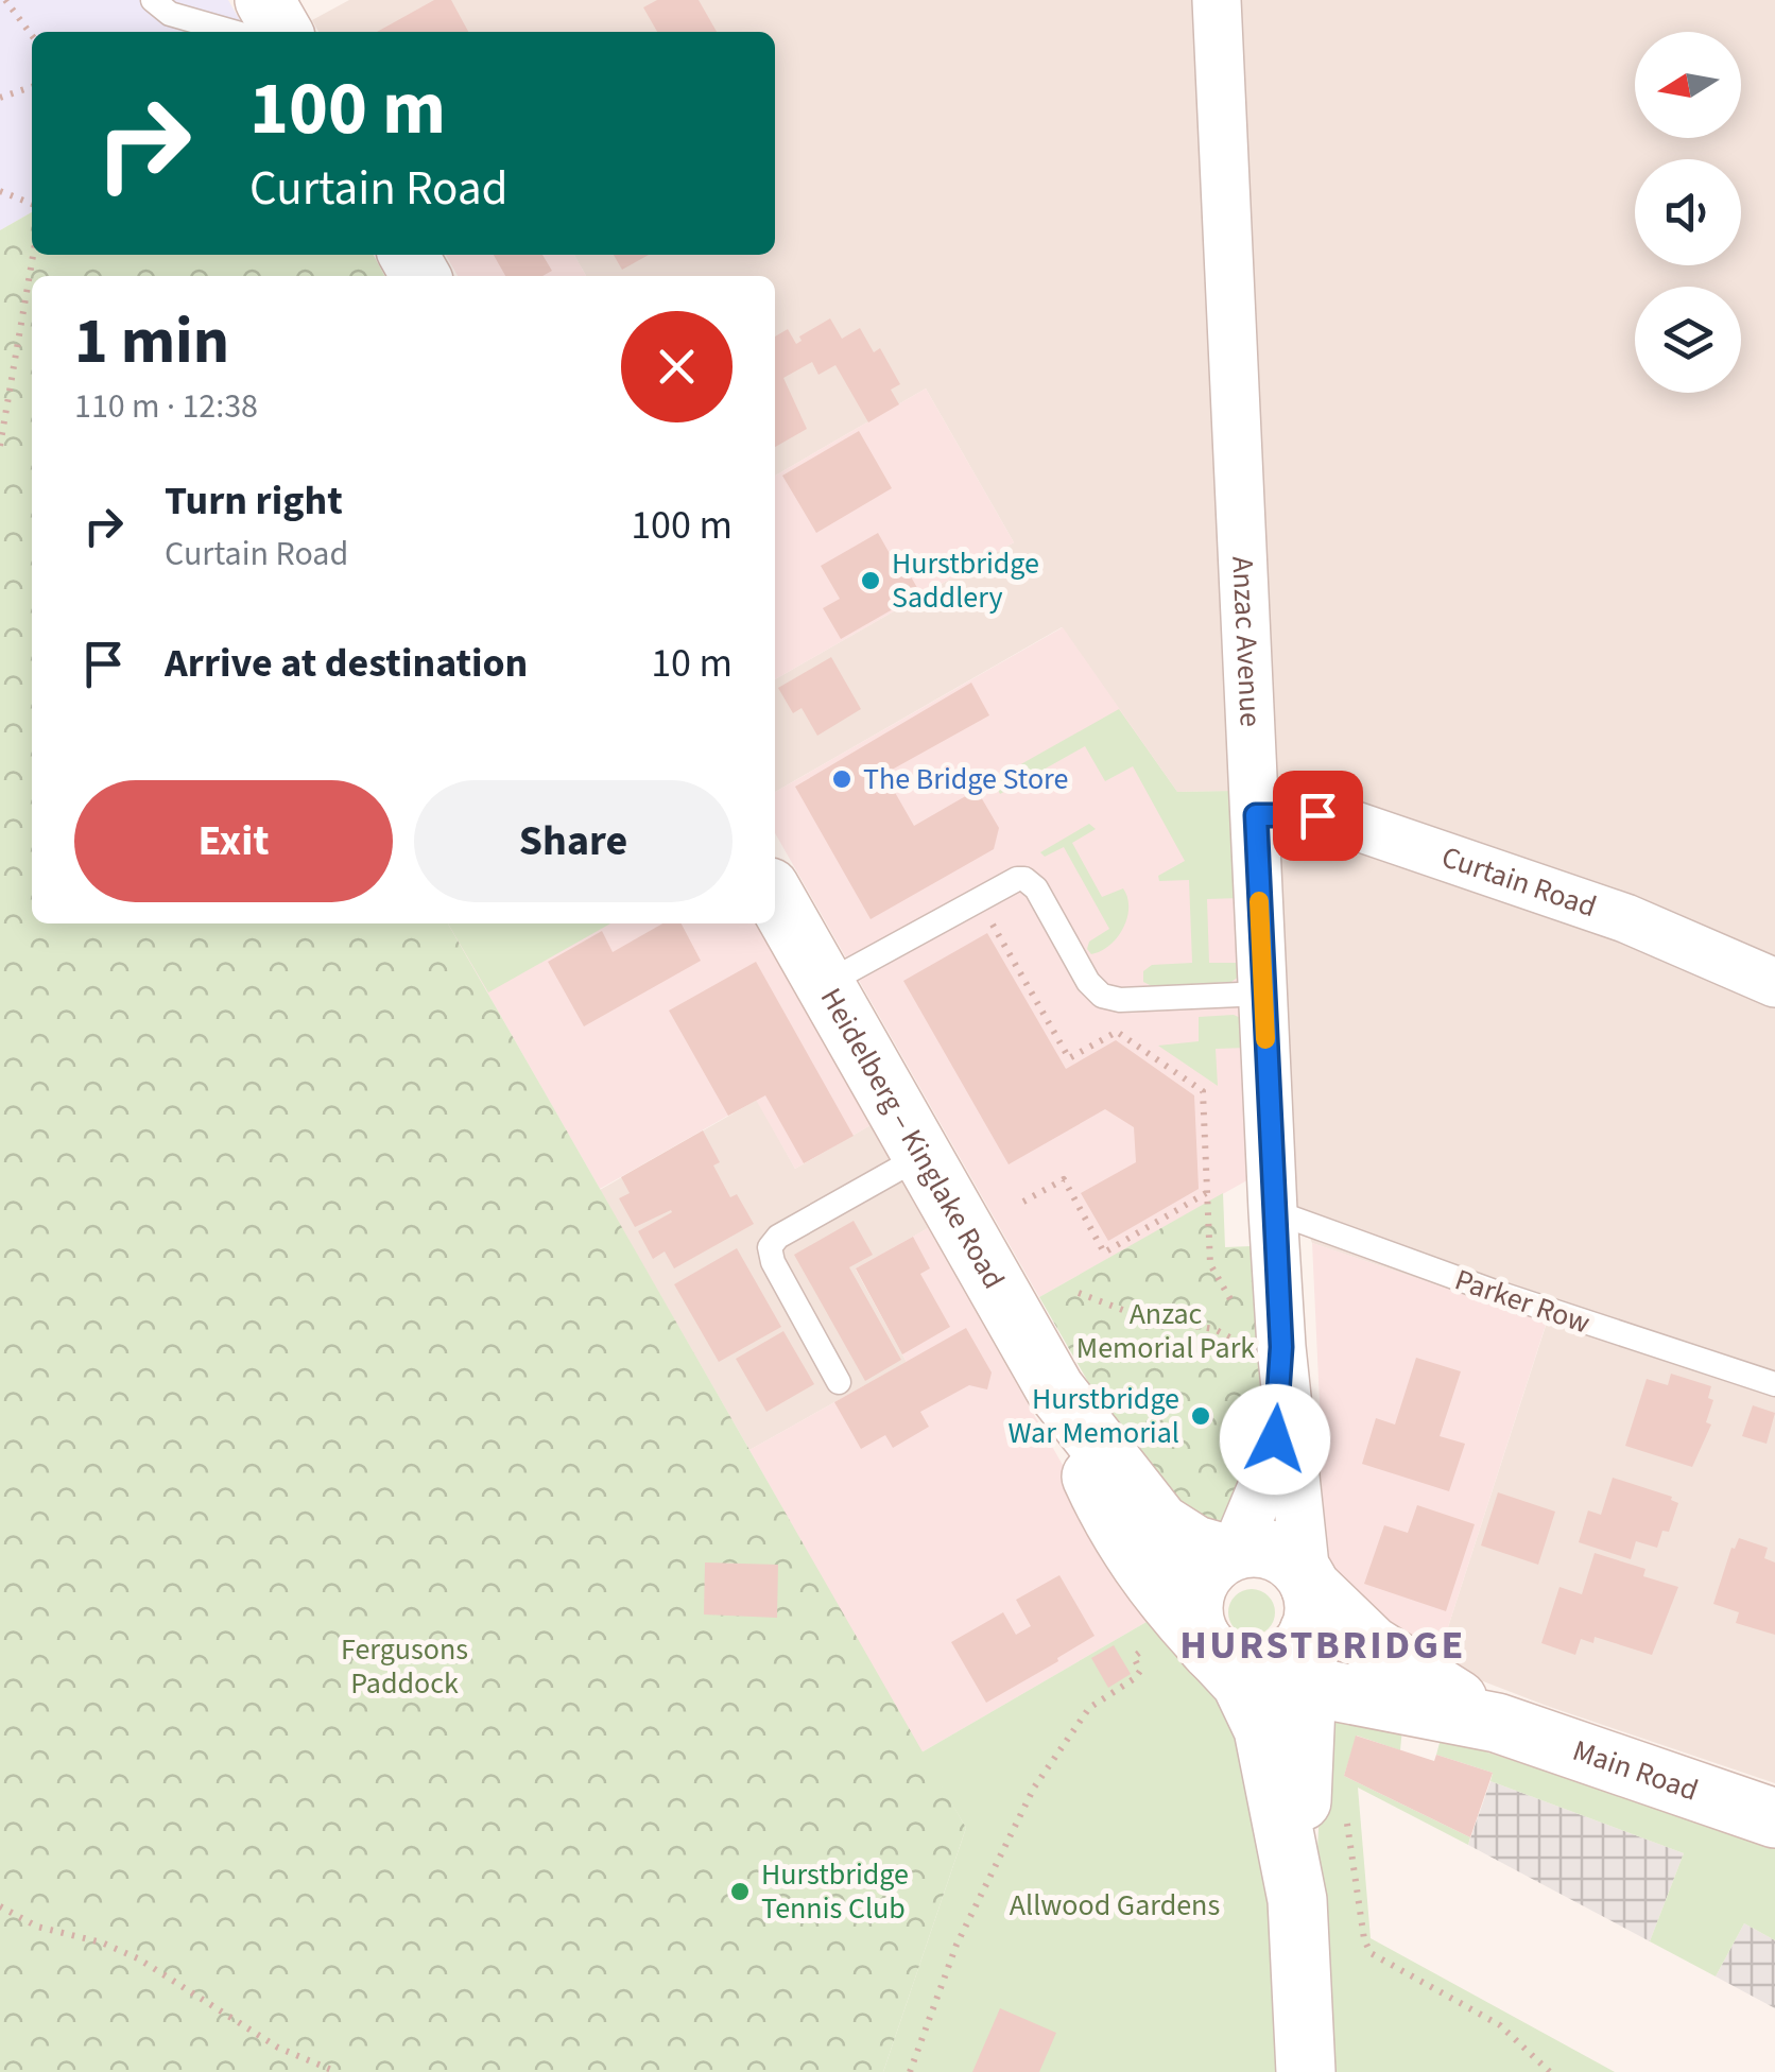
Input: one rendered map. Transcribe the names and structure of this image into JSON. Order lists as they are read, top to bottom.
{
  "streets": {
    "main road": ["Heidelberg – Kinglake Road", "Main Road"],
    "street": ["Anzac Avenue", "Curtain Road"],
    "lane": ["Parker Row"]
  },
  "crossings": [
    ["Anzac Avenue", "Curtain Road"],
    ["Anzac Avenue", "Heidelberg – Kinglake Road"],
    ["Anzac Avenue", "Parker Row"],
    ["Anzac Avenue", "Main Road"],
    ["Heidelberg – Kinglake Road", "Main Road"]
  ],
  "districts": ["HURSTBRIDGE"],
  "parks": ["Anzac Memorial Park", "Fergusons Paddock", "Allwood Gardens"],
  "places": [
    "Hurstbridge Saddlery",
    "The Bridge Store",
    "Hurstbridge War Memorial",
    "Hurstbridge Tennis Club"
  ],
  "north": "left",
  "page": {
    "turn": ["100 m", "Curtain Road"],
    "heading": ["1 min", "110 m · 12:38"],
    "list": [
      {
        "name": "Turn right",
        "note": "Curtain Road",
        "value": "100 m"
      },
      {
        "name": "Arrive at destination",
        "value": "10 m"
      }
    ],
    "buttons": ["Exit", "Share"]
  }
}
